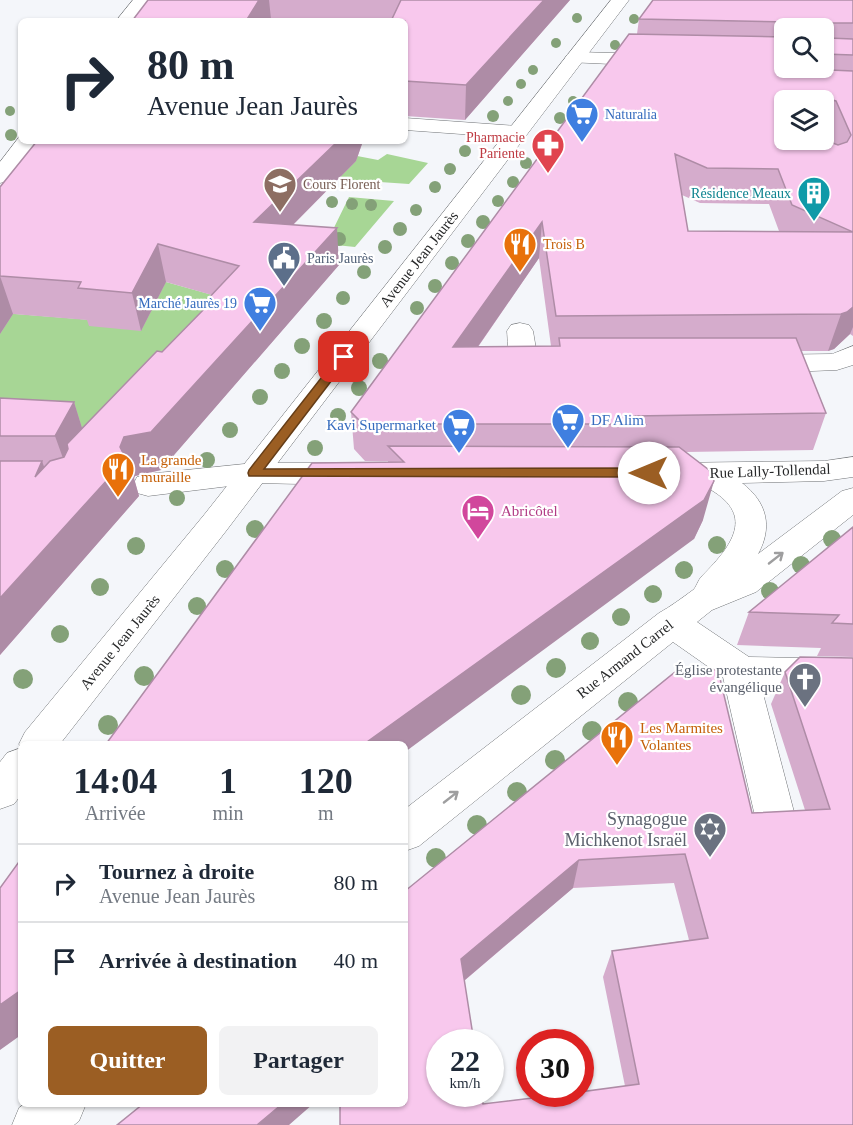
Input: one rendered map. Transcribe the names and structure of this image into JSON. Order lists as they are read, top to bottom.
{
  "streets": {
    "street": ["Avenue Jean Jaurès", "Rue Lally-Tollendal", "Rue Armand Carrel"]
  },
  "one_way": ["Rue Armand Carrel"],
  "places": {
    "supermarket": [
      "Naturalia",
      "Marché Jaurès 19",
      "DF Alim",
      "Kavi Supermarket"
    ],
    "pharmacy": ["Pharmacie Pariente"],
    "school or university": ["Cours Florent"],
    "building": ["Résidence Meaux"],
    "restaurant": ["Trois B", "La grande muraille", "Les Marmites Volantes"],
    "public building": ["Paris Jaurès"],
    "hotel": ["Abricôtel"],
    "church": ["Église protestante évangélique"],
    "synagogue": ["Synagogue Michkenot Israël"]
  },
  "page": {
    "turn": ["80 m", "Avenue Jean Jaurès"],
    "eta": [
      "14:04",
      "Arrivée",
      "1",
      "min",
      "120",
      "m"
    ],
    "list": [
      {
        "name": "Tournez à droite",
        "note": "Avenue Jean Jaurès",
        "value": "80 m"
      },
      {
        "name": "Arrivée à destination",
        "value": "40 m"
      }
    ],
    "buttons": ["Quitter", "Partager"],
    "speed": "22 km/h",
    "limit": "30"
  }
}
